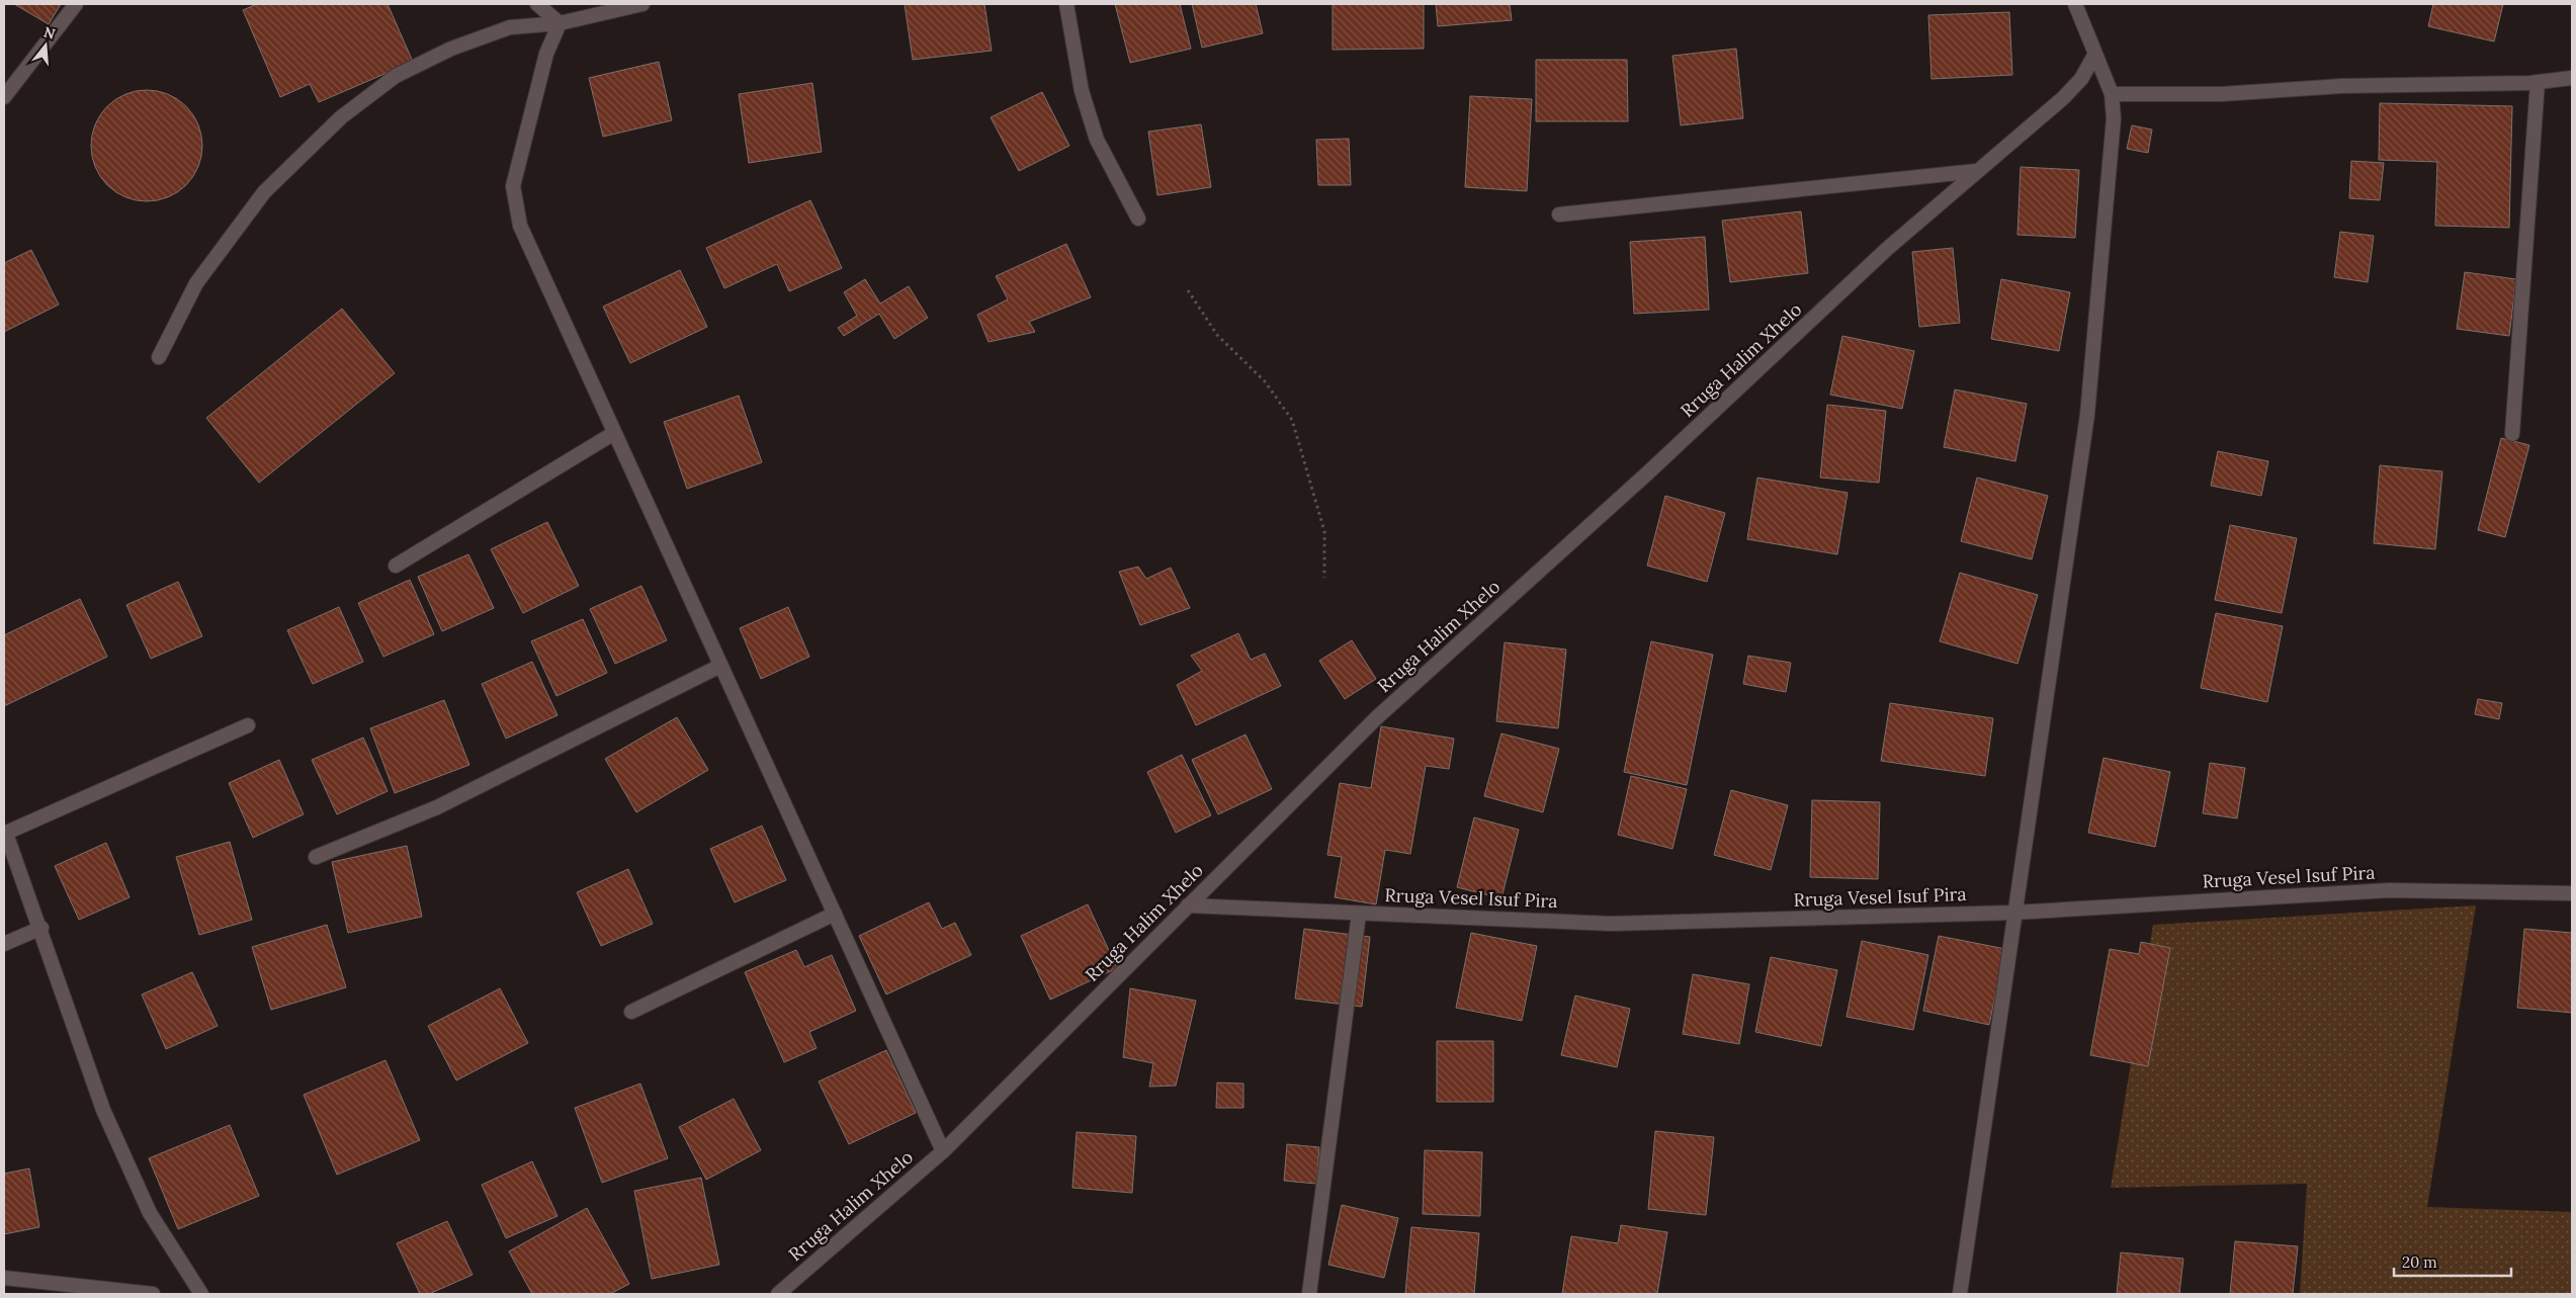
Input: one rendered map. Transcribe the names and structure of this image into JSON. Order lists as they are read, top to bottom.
{
  "streets": {
    "street": ["Rruga Halim Xhelo", "Rruga Vesel Isuf Pira"]
  },
  "crossings": [
    ["Rruga Halim Xhelo", "Rruga Vesel Isuf Pira"]
  ],
  "scale_bar": "20 m",
  "north": "top"
}
